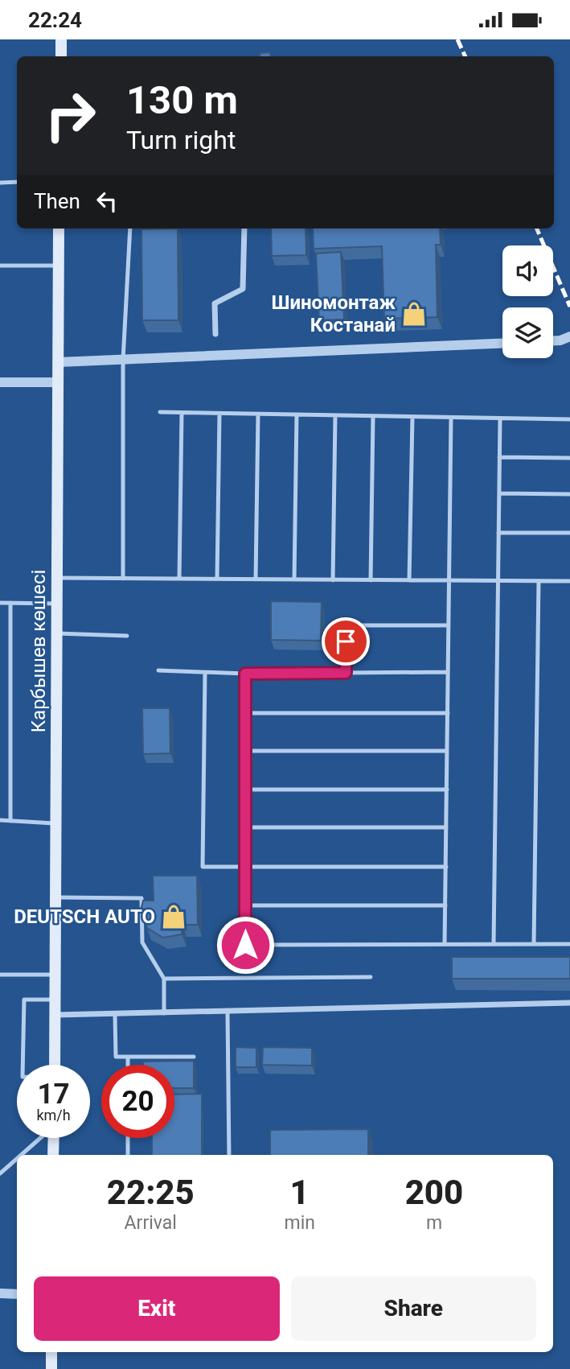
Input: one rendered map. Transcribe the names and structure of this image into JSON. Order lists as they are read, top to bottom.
{
  "streets": {
    "main road": ["Карбышев көшесі"]
  },
  "places": {
    "shop": ["Шиномонтаж Костанай", "DEUTSCH AUTO"]
  },
  "page": {
    "status": "22:24",
    "turn": ["130 m", "Turn right"],
    "then": "Then",
    "speed": "17 km/h",
    "limit": "20",
    "eta": [
      "22:25",
      "Arrival",
      "1",
      "min",
      "200",
      "m"
    ],
    "buttons": ["Exit", "Share"]
  }
}
